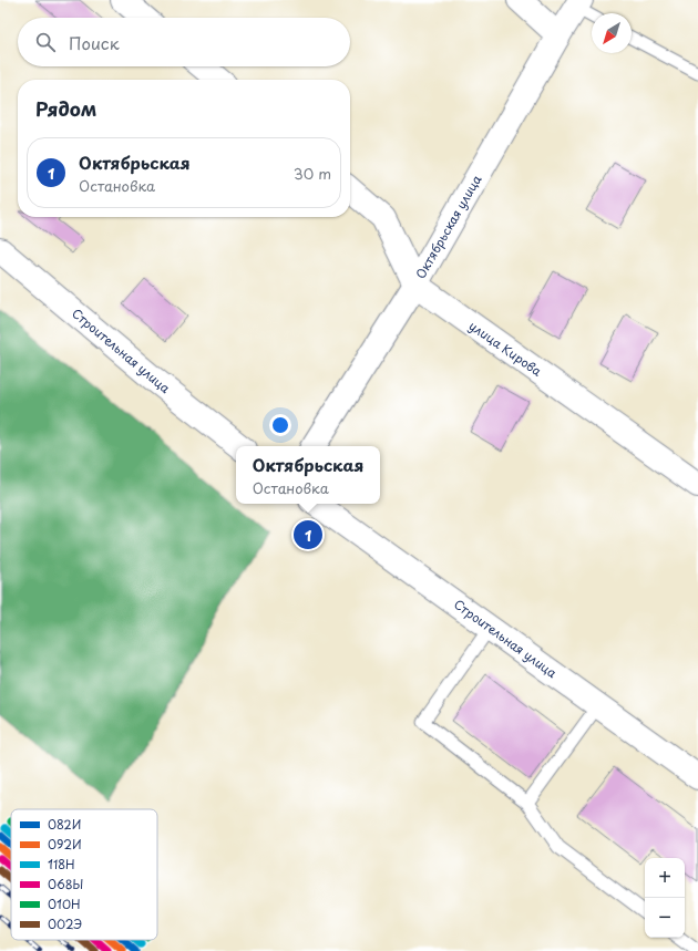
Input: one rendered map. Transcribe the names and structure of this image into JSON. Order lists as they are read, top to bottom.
{
  "streets": {
    "street": ["Октябрьская улица", "улица Кирова", "Строительная улица"]
  },
  "crossings": [
    ["Октябрьская улица", "улица Кирова"]
  ],
  "lines": [
    "transit line 118Н",
    "transit line 082И",
    "transit line 092И",
    "transit line 068Ы",
    "transit line 002Э"
  ],
  "legend": [
    "082И",
    "092И",
    "118Н",
    "068Ы",
    "010Н",
    "002Э"
  ],
  "north": "bottom left",
  "page": {
    "search": "Поиск",
    "heading": "Рядом",
    "list": [
      {
        "mark": "1",
        "name": "Октябрьская",
        "note": "Остановка",
        "value": "30 m"
      }
    ],
    "popup": ["Октябрьская", "Остановка"],
    "pins": "1",
    "map_buttons": ["+", "−"]
  }
}
